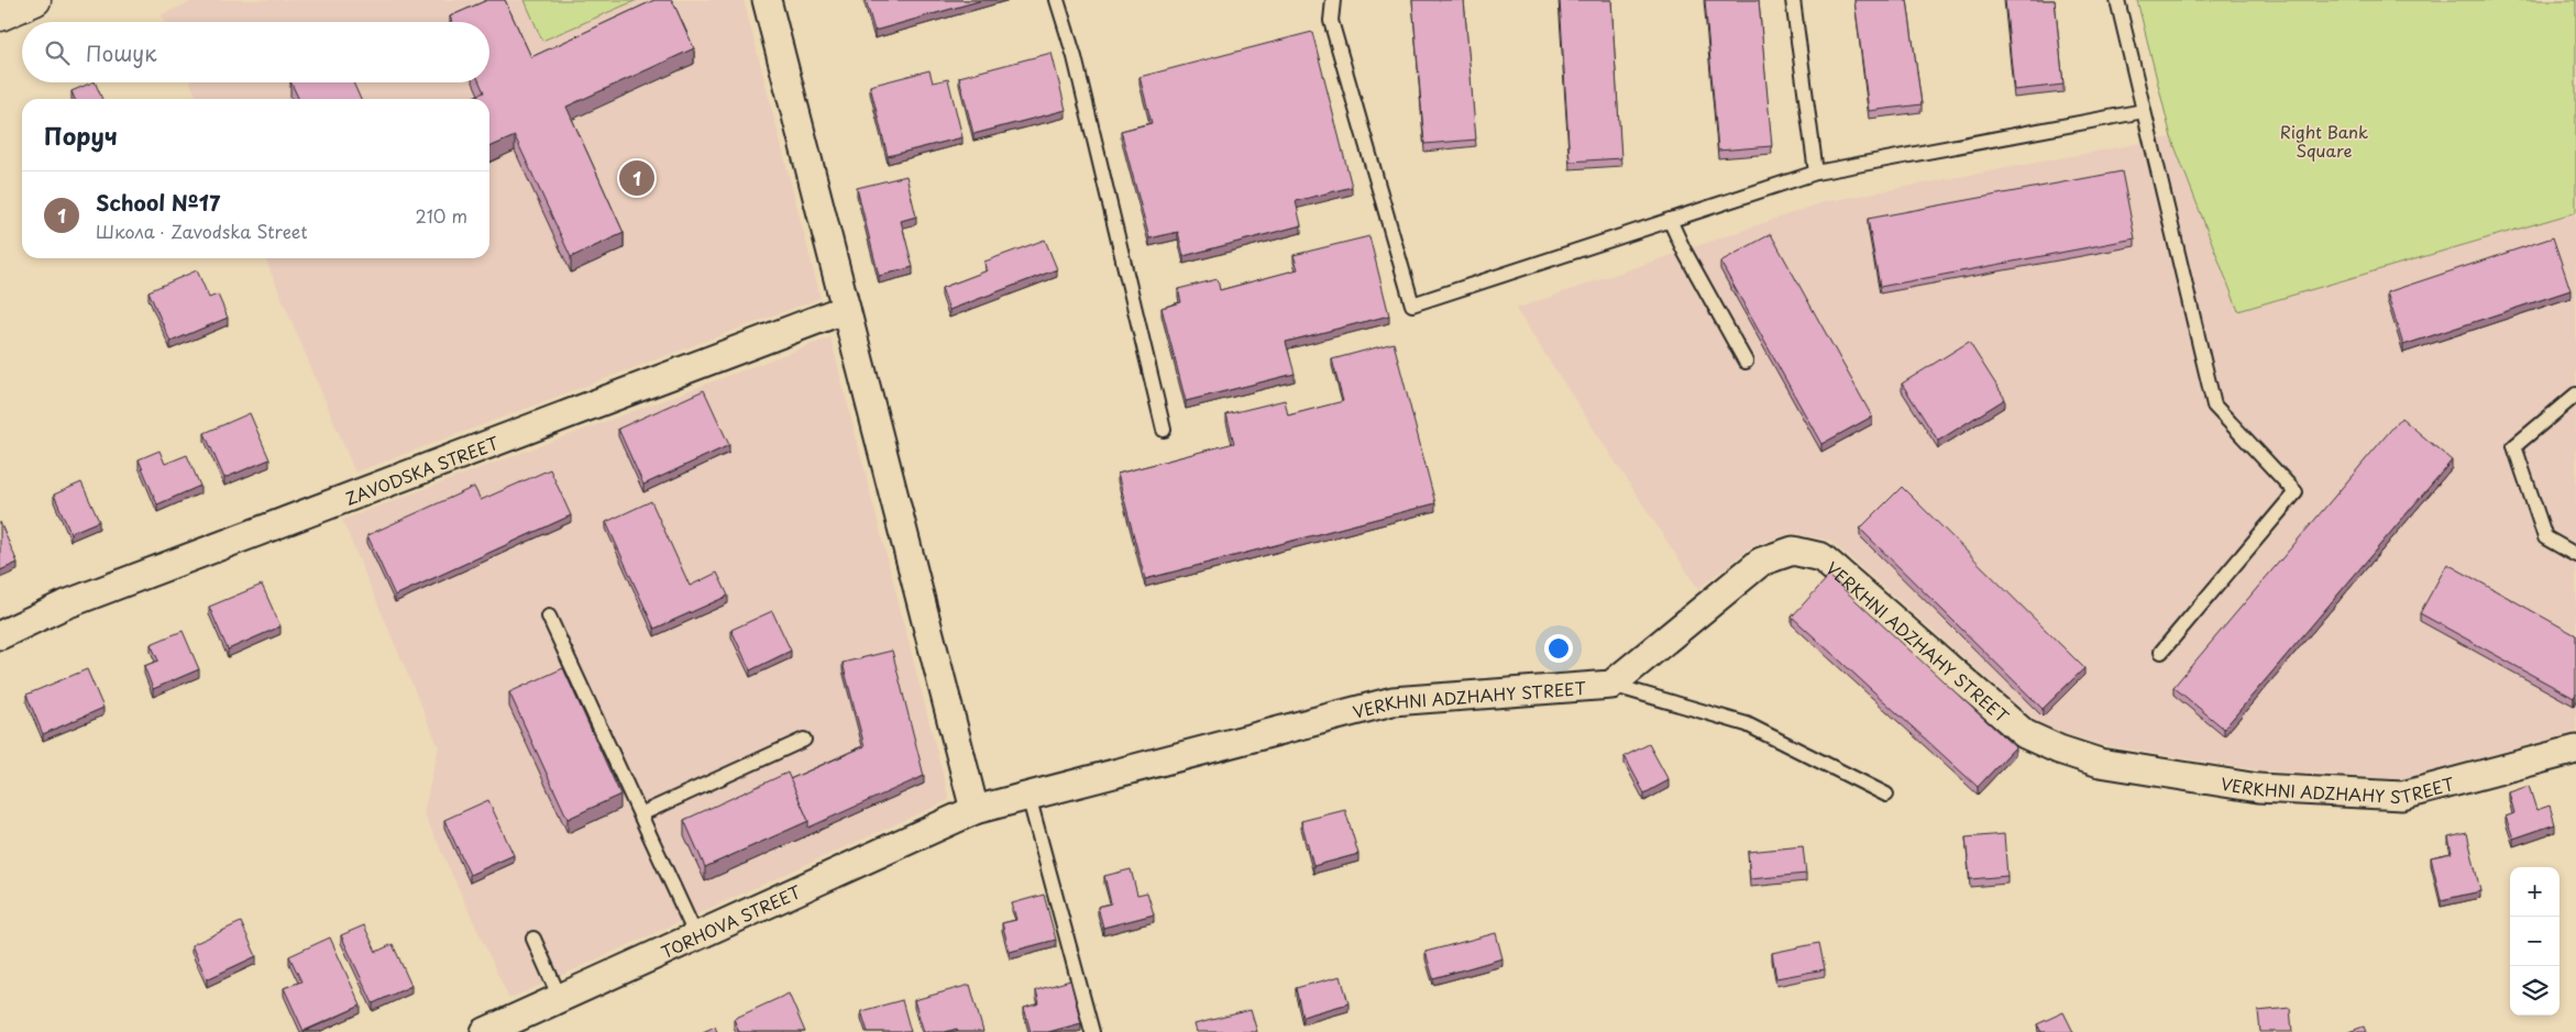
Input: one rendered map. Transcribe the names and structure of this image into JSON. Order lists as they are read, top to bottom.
{
  "streets": {
    "street": ["ZAVODSKA STREET", "VERKHNI ADZHAHY STREET", "TORHOVA STREET"]
  },
  "crossings": [
    ["VERKHNI ADZHAHY STREET", "TORHOVA STREET"]
  ],
  "parks": ["Right Bank Square"],
  "page": {
    "search": "Пошук",
    "heading": "Поруч",
    "pins": "1",
    "list": [
      {
        "mark": "1",
        "name": "School №17",
        "note": "Школа · Zavodska Street",
        "value": "210 m"
      }
    ],
    "map_buttons": ["+", "−"]
  }
}
